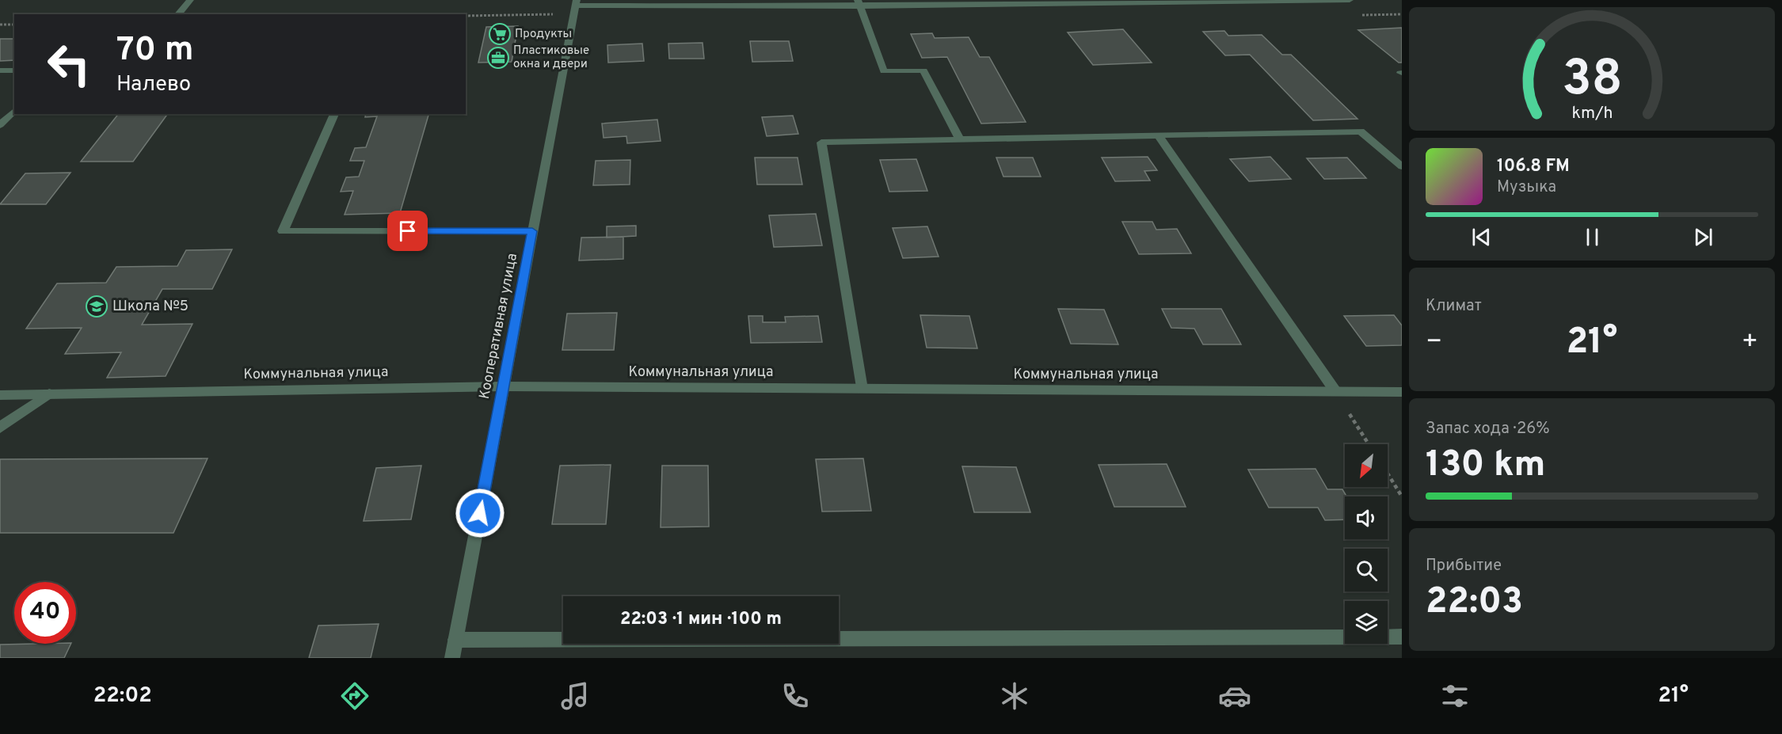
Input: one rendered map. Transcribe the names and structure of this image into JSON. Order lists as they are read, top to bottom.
{
  "streets": {
    "street": ["Кооперативная улица", "Коммунальная улица"]
  },
  "crossings": [
    ["Кооперативная улица", "Коммунальная улица"]
  ],
  "places": {
    "supermarket": ["Продукты"],
    "office": ["Пластиковые окна и двери"],
    "school or university": ["Школа №5"]
  },
  "north": "bottom left",
  "page": {
    "turn": ["70 m", "Налево"],
    "song": ["106.8 FM", "Музыка"],
    "tile": [
      "Климат",
      ["Запас хода · 26%", "130 km"],
      ["Прибытие", "22:03"]
    ],
    "heat": ["−", "21°", "+"],
    "limit": "40",
    "trip": "22:03 · 1 мин · 100 m",
    "tabs": ["22:02", "21°"],
    "gauge": ["38", "km/h"]
  }
}
